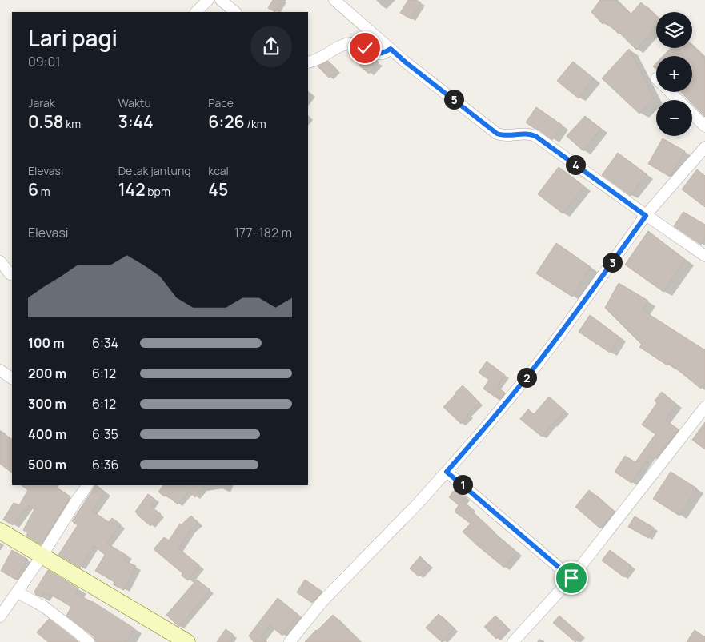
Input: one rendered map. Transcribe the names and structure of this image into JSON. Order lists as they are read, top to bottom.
{
  "page": {
    "map_buttons": ["+", "−"],
    "heading": ["Lari pagi", "09:01"],
    "stats": [
      ["Jarak", "0.58 km"],
      ["Waktu", "3:44"],
      ["Pace", "6:26 /km"],
      ["Elevasi", "6 m"],
      ["Detak jantung", "142 bpm"],
      ["kcal", "45"]
    ],
    "pins": [
      "5",
      "4",
      "3",
      "2",
      "1"
    ],
    "chart": ["Elevasi", "177–182 m"],
    "list": [
      {
        "name": "100 m",
        "note": "6:34"
      },
      {
        "name": "200 m",
        "note": "6:12"
      },
      {
        "name": "300 m",
        "note": "6:12"
      },
      {
        "name": "400 m",
        "note": "6:35"
      },
      {
        "name": "500 m",
        "note": "6:36"
      }
    ]
  }
}
